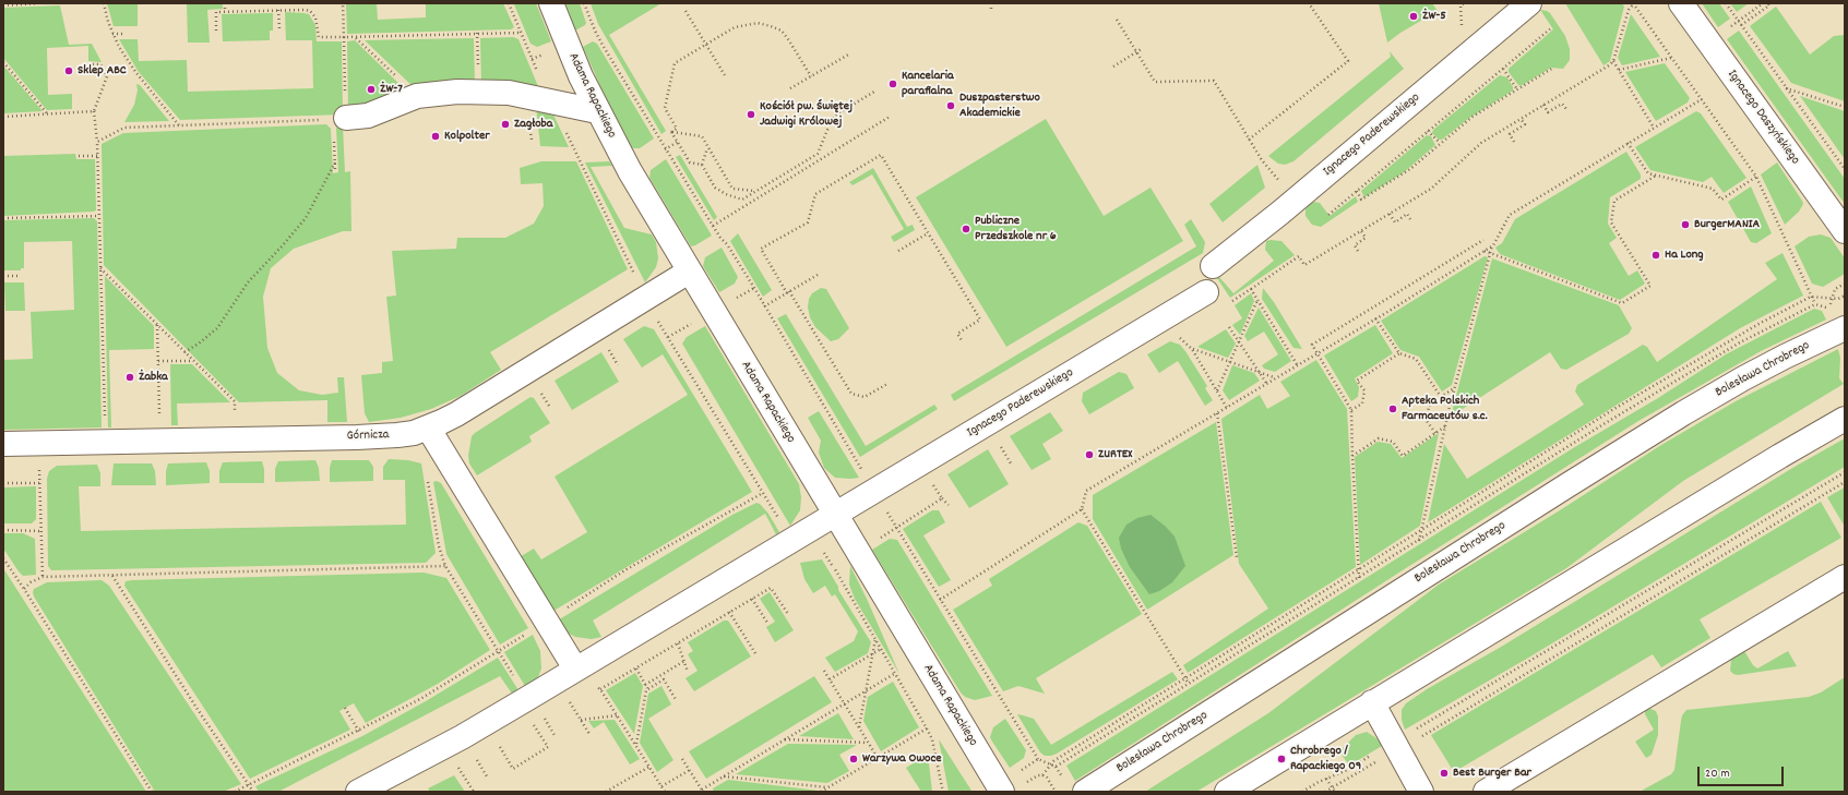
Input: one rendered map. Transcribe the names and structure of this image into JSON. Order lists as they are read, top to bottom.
{
  "streets": {
    "street": [
      "Adama Rapackiego",
      "Ignacego Daszyńskiego",
      "Ignacego Paderewskiego",
      "Bolesława Chrobrego",
      "Górnicza"
    ]
  },
  "crossings": [
    ["Adama Rapackiego", "Ignacego Paderewskiego"],
    ["Adama Rapackiego", "Górnicza"]
  ],
  "places": [
    "ŻW-5",
    "Sklep ABC",
    "Kancelaria parafialna",
    "ŻW-7",
    "Duszpasterstwo Akademickie",
    "Kościół pw. Świętej Jadwigi Królowej",
    "Zagłoba",
    "Kolpolter",
    "BurgerMANIA",
    "Publiczne Przedszkole nr 6",
    "Ha Long",
    "Żabka",
    "Apteka Polskich Farmaceutów s.c.",
    "ZURTEX",
    "Warzywa Owoce",
    "Chrobrego / Rapackiego 09",
    "Best Burger Bar"
  ],
  "scale_bar": "20 m"
}
